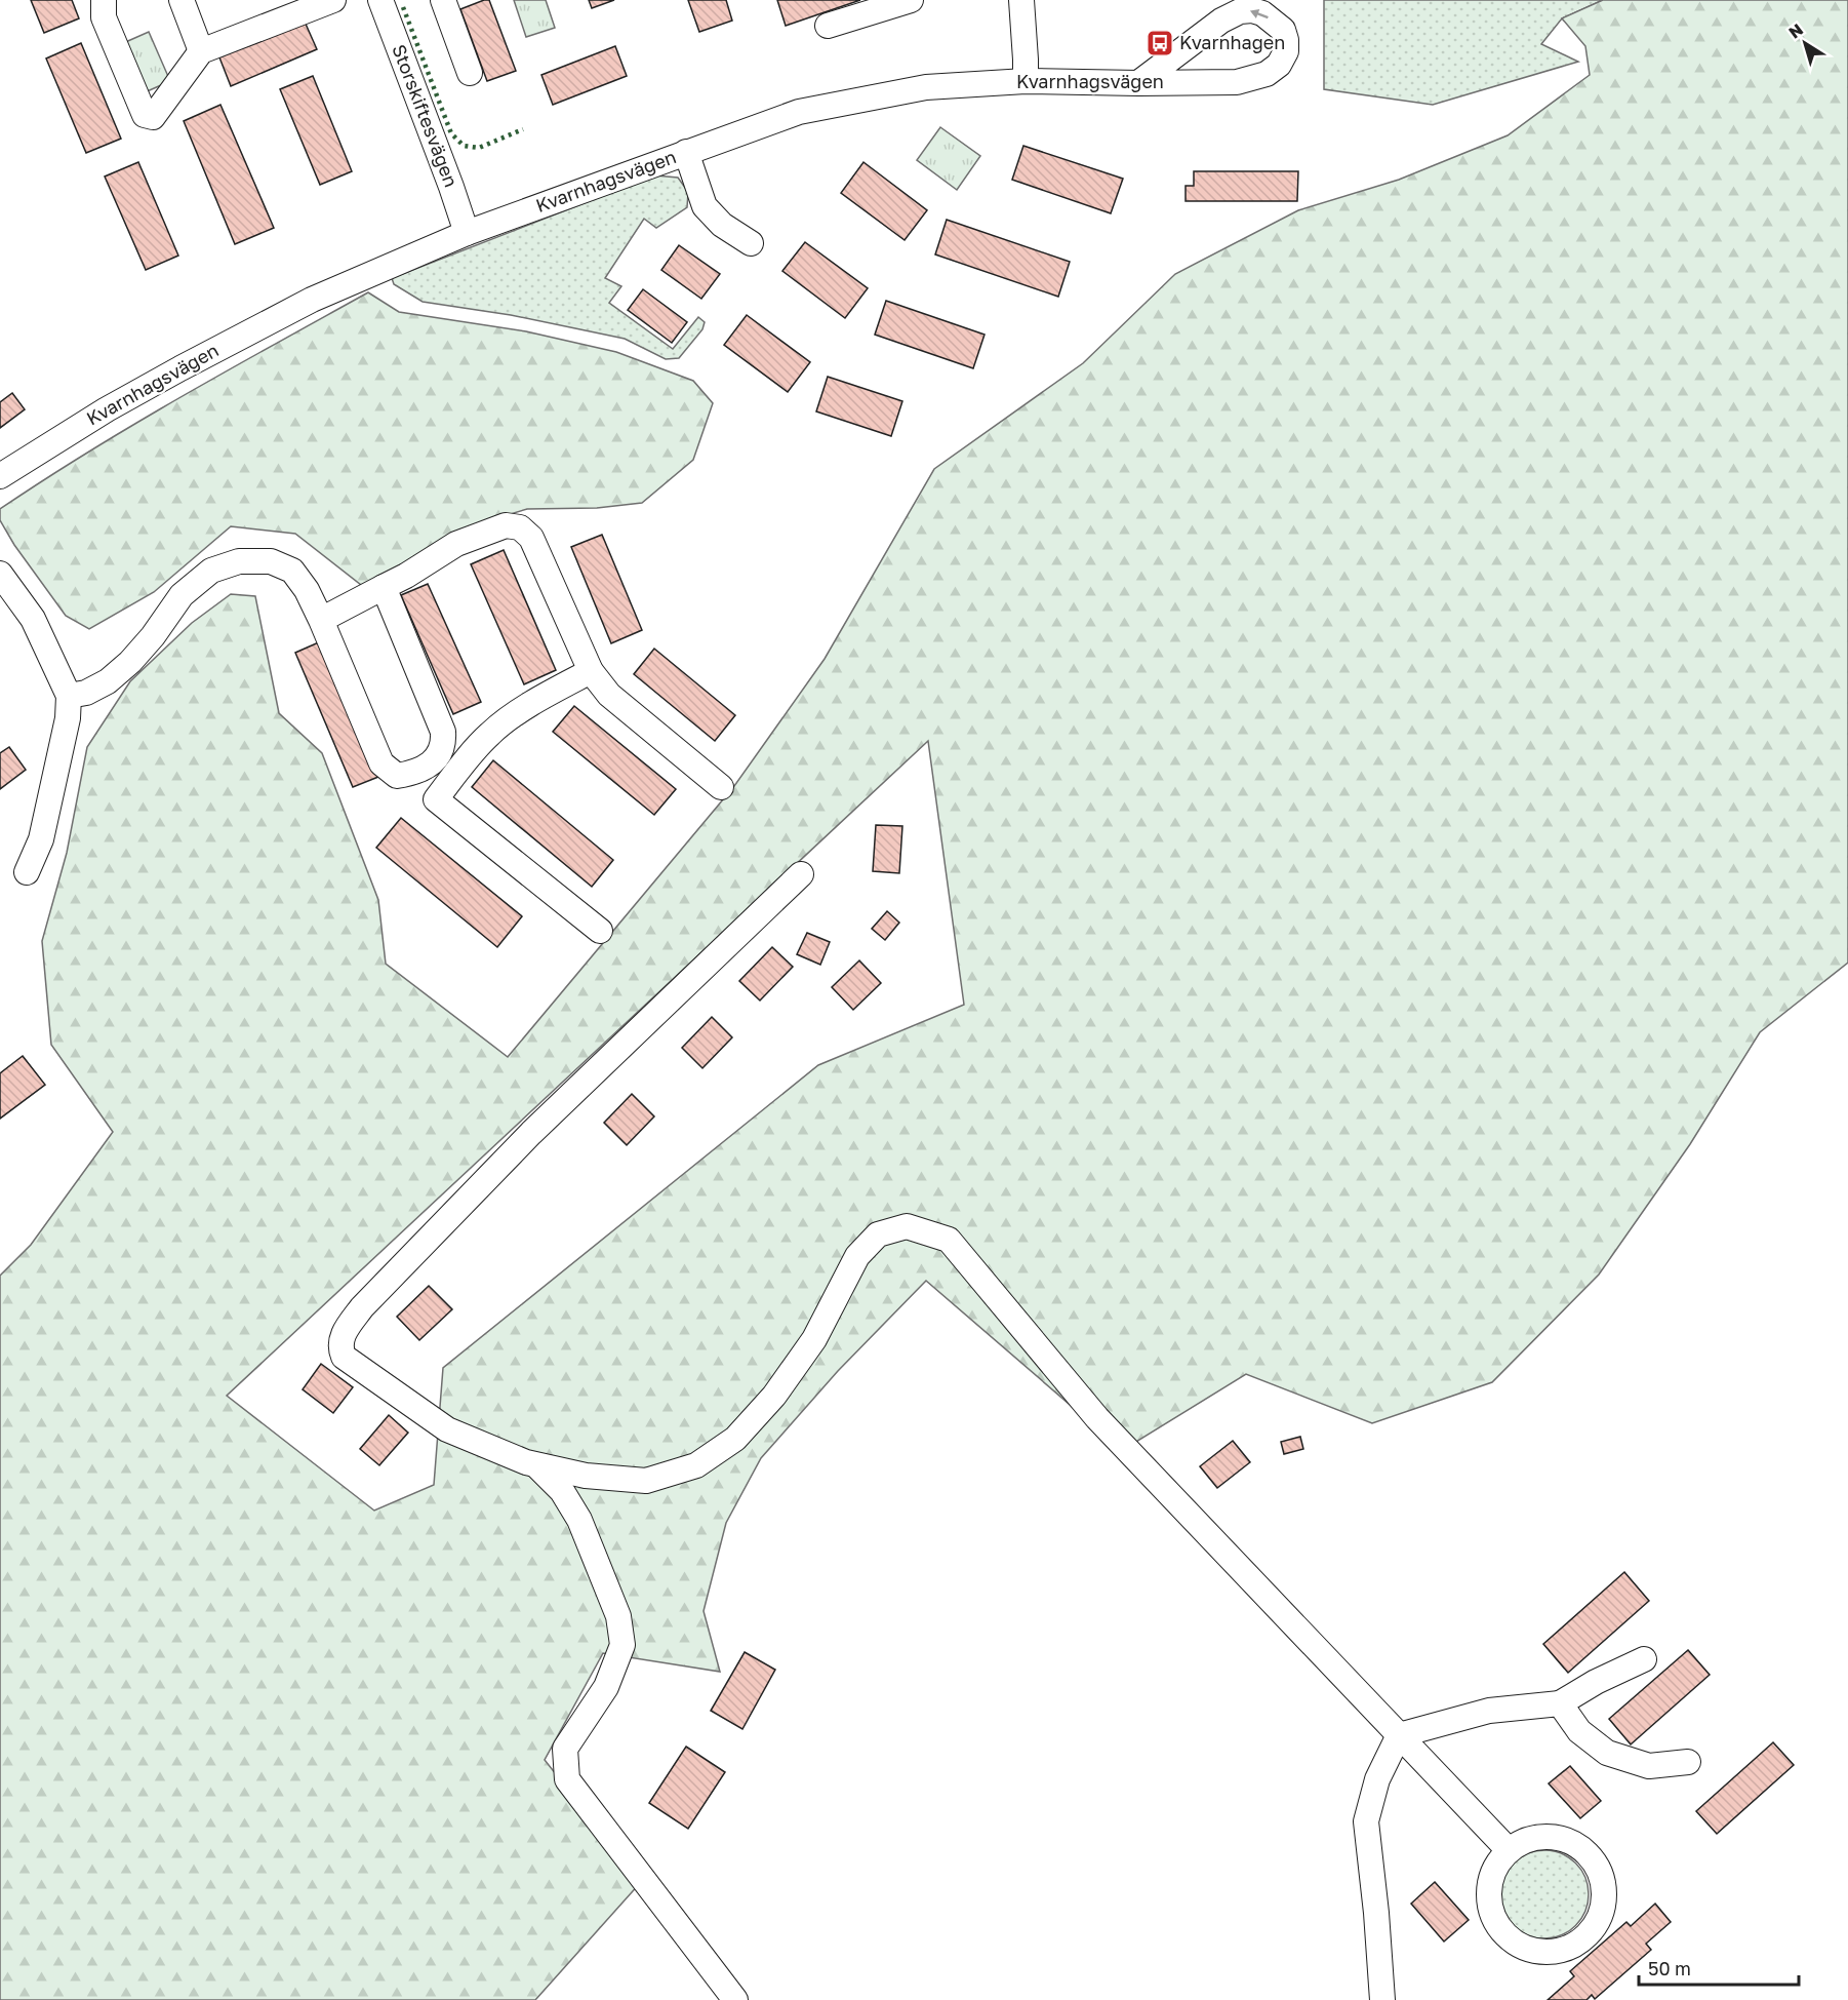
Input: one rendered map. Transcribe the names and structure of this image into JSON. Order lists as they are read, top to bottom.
{
  "streets": {
    "street": ["Kvarnhagsvägen", "Storskiftesvägen"]
  },
  "crossings": [
    ["Kvarnhagsvägen", "Storskiftesvägen"]
  ],
  "places": {
    "bus stop": ["Kvarnhagen"]
  },
  "scale_bar": "50 m",
  "north": "top left"
}
